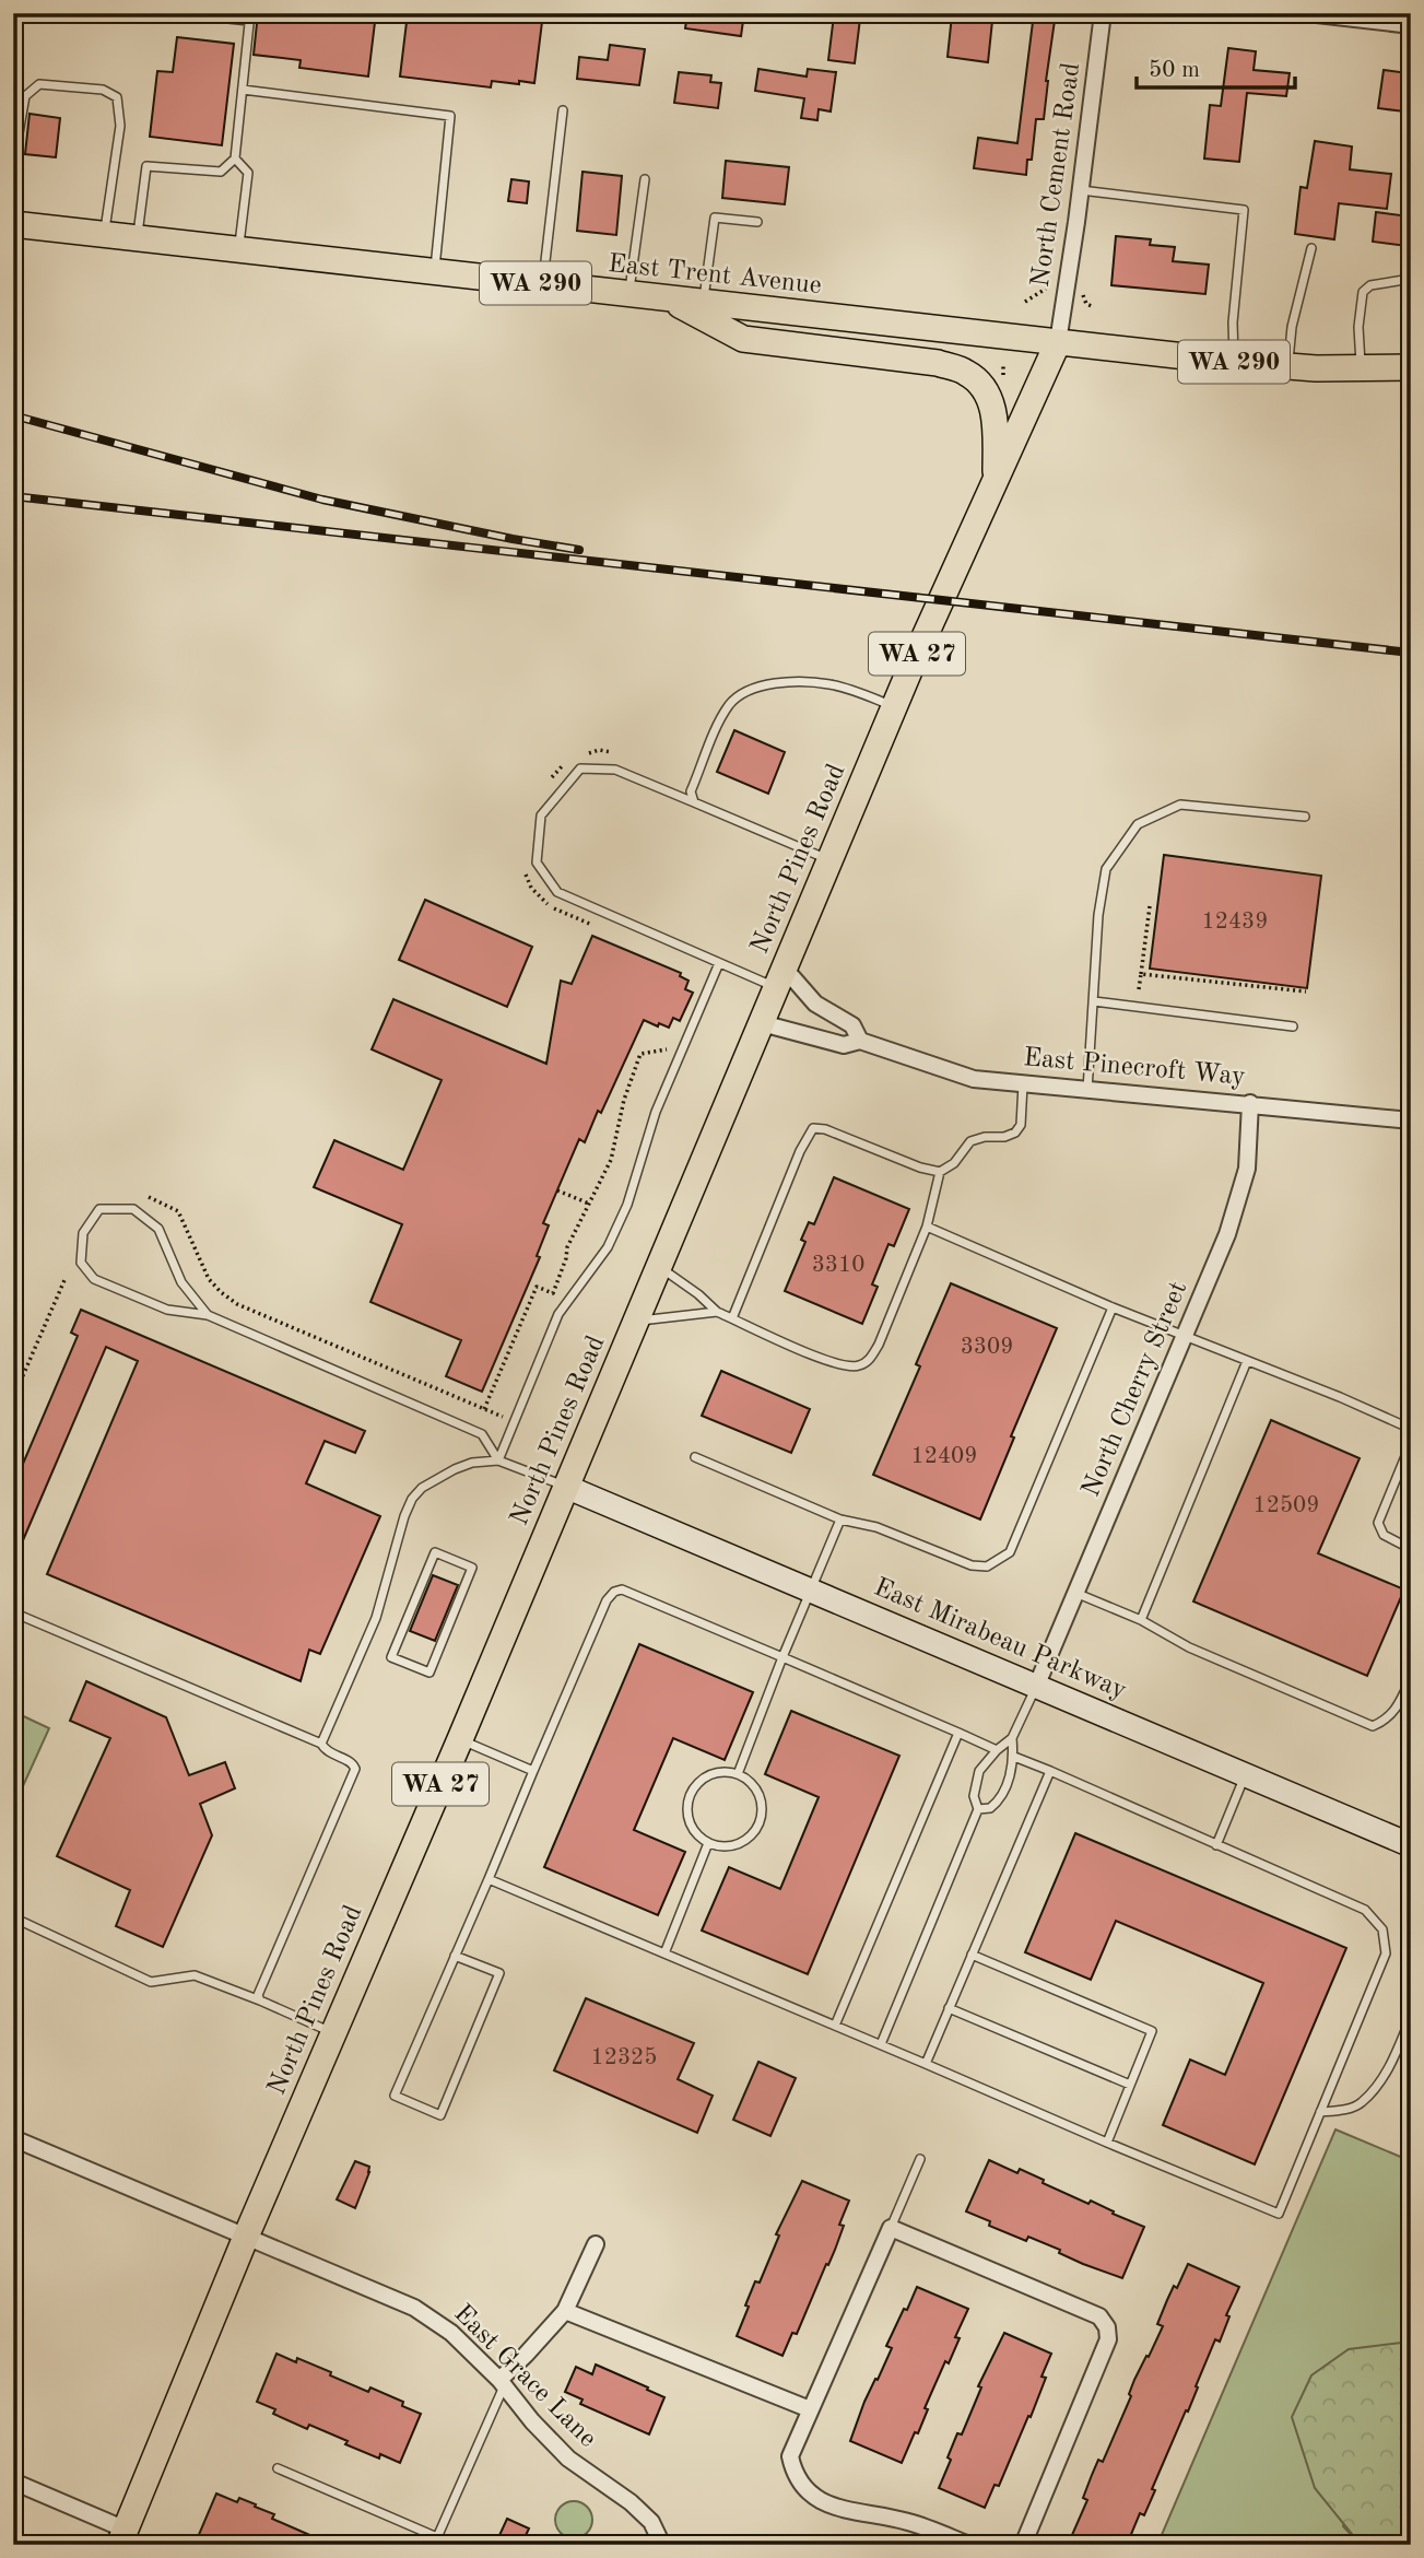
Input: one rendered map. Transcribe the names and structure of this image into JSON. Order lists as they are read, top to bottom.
{
  "streets": {
    "main road": [
      "East Trent Avenue",
      "WA 290",
      "WA 27",
      "North Pines Road"
    ],
    "street": [
      "North Cement Road",
      "East Pinecroft Way",
      "North Cherry Street",
      "East Mirabeau Parkway",
      "East Grace Lane"
    ]
  },
  "crossings": [
    ["North Cement Road", "East Trent Avenue"],
    ["North Cement Road", "North Pines Road"],
    ["East Trent Avenue", "North Pines Road"],
    ["North Pines Road", "East Pinecroft Way"],
    ["North Pines Road", "East Mirabeau Parkway"],
    ["North Pines Road", "East Grace Lane"],
    ["East Pinecroft Way", "North Cherry Street"],
    ["North Cherry Street", "East Mirabeau Parkway"]
  ],
  "house_numbers": [
    "12439",
    "3310",
    "3309",
    "12409",
    "12509",
    "12325"
  ],
  "scale_bar": "50 m"
}
